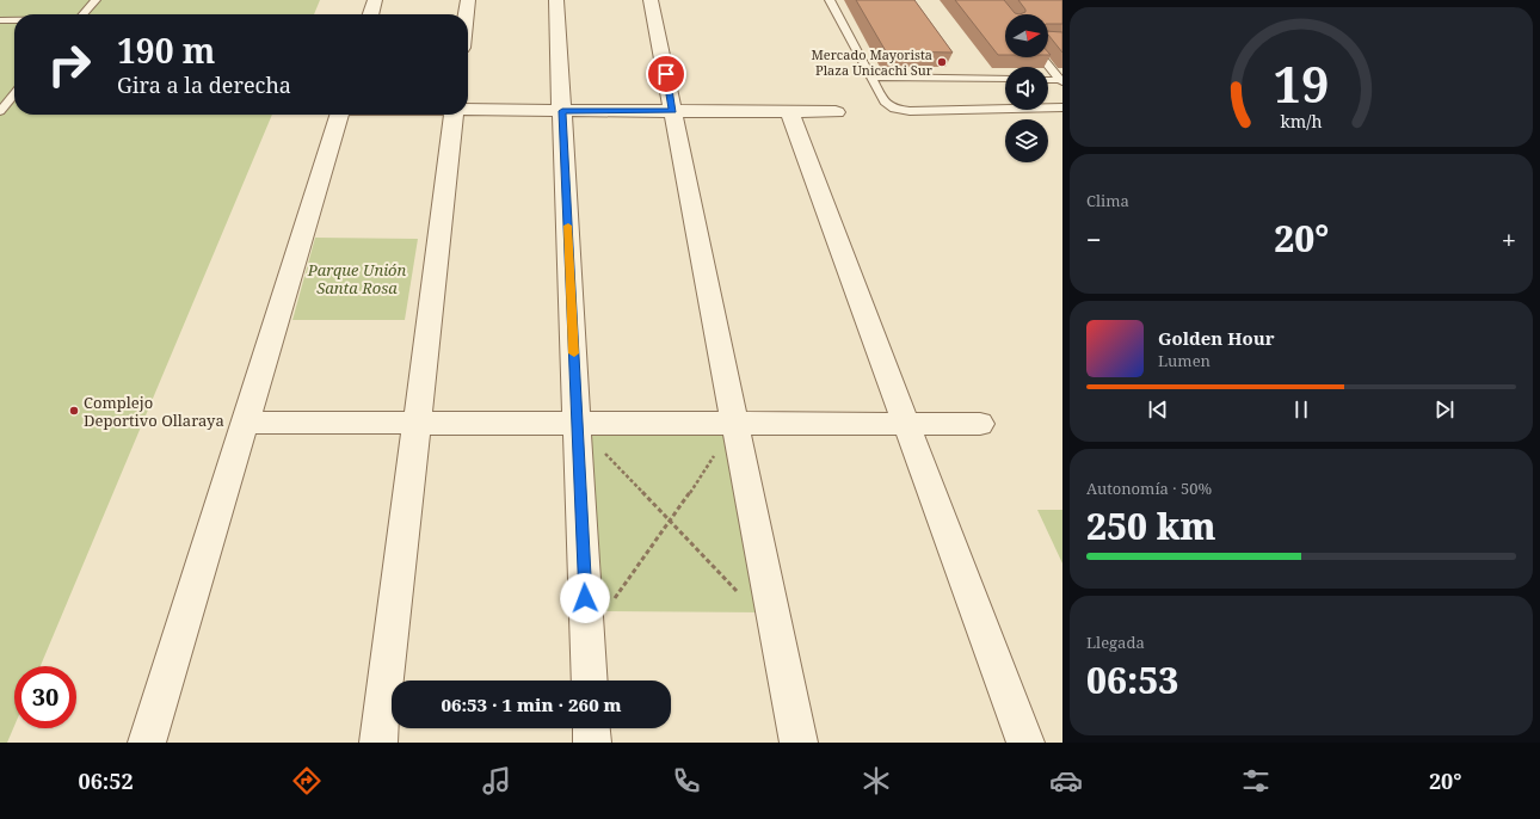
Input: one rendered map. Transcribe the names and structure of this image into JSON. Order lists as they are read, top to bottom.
{
  "parks": ["Parque Unión Santa Rosa"],
  "places": ["Mercado Mayorista Plaza Unicachi Sur", "Complejo Deportivo Ollaraya"],
  "north": "right",
  "page": {
    "turn": ["190 m", "Gira a la derecha"],
    "tile": [
      "Clima",
      ["Autonomía · 50%", "250 km"],
      ["Llegada", "06:53"]
    ],
    "heat": ["−", "20°", "+"],
    "song": ["Golden Hour", "Lumen"],
    "limit": "30",
    "trip": "06:53 · 1 min · 260 m",
    "tabs": ["06:52", "20°"],
    "gauge": ["19", "km/h"]
  }
}
